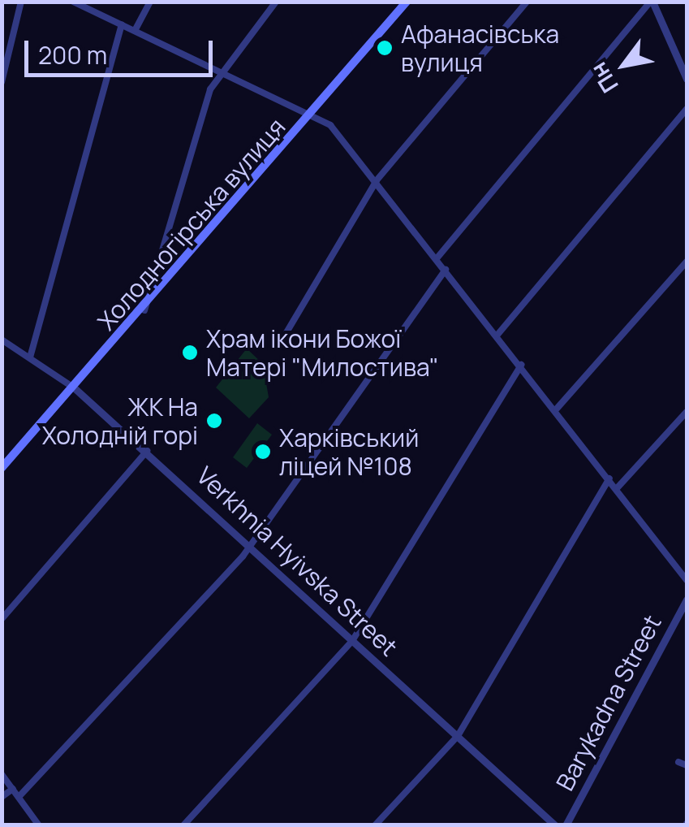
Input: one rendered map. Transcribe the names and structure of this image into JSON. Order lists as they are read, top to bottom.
{
  "streets": {
    "main road": ["Холодногірська вулиця"],
    "street": ["Verkhnia Hyivska Street", "Barykadna Street"]
  },
  "crossings": [
    ["Холодногірська вулиця", "Verkhnia Hyivska Street"]
  ],
  "places": [
    "Афанасівська вулиця",
    "Храм ікони Божої Матері \"Милостива\"",
    "ЖК На Холодній горі",
    "Харківський ліцей №108"
  ],
  "scale_bar": "200 m",
  "north": "bottom left"
}
